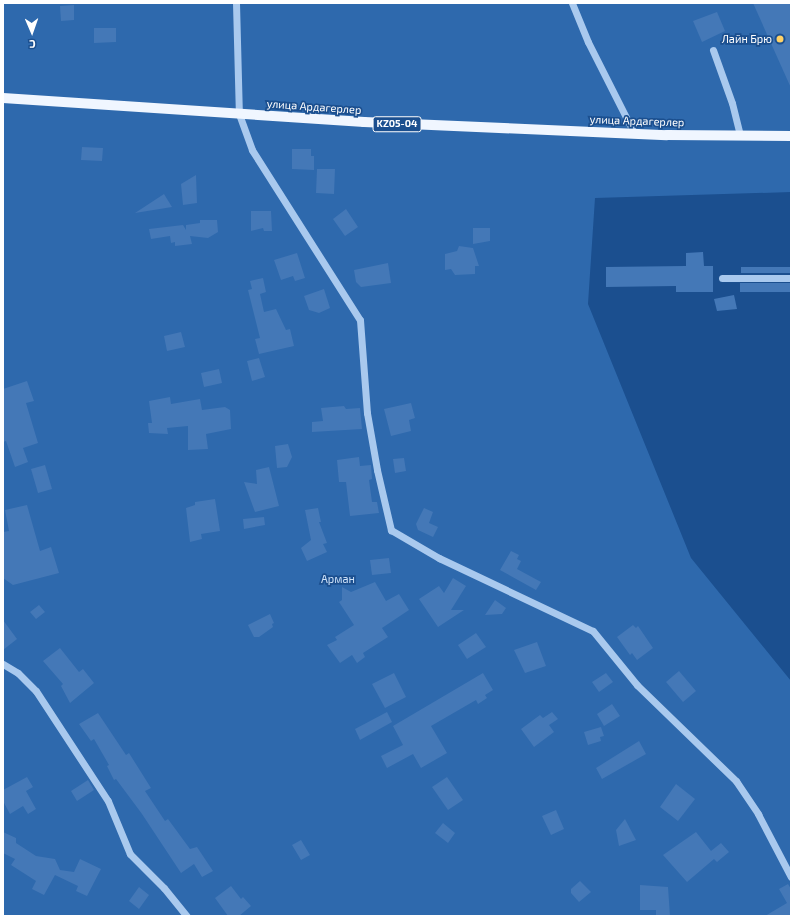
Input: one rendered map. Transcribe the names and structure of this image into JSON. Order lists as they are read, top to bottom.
{
  "streets": {
    "main road": ["улица Ардагерлер", "KZ05-04"]
  },
  "parks": ["Арман"],
  "places": ["Лайн Брю"],
  "north": "bottom"
}
